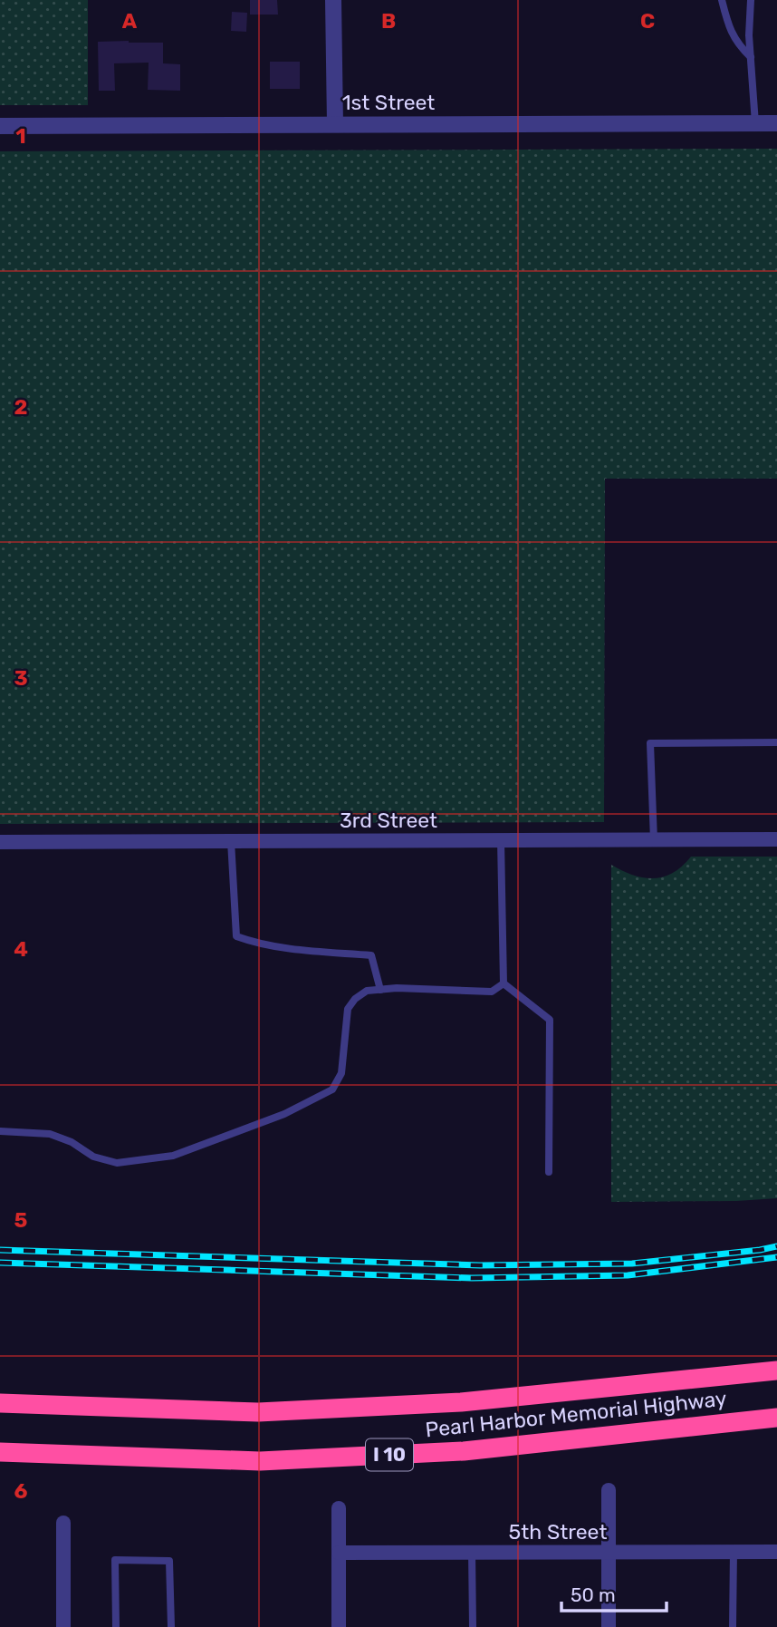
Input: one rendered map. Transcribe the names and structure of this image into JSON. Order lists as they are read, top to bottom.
{
  "streets": {
    "highway": ["Pearl Harbor Memorial Highway", "I 10"],
    "street": ["1st Street", "3rd Street", "5th Street"]
  },
  "scale_bar": "50 m",
  "grid": {
    "columns": ["A", "B", "C"],
    "rows": [
      "1",
      "2",
      "3",
      "4",
      "5",
      "6"
    ]
  }
}
